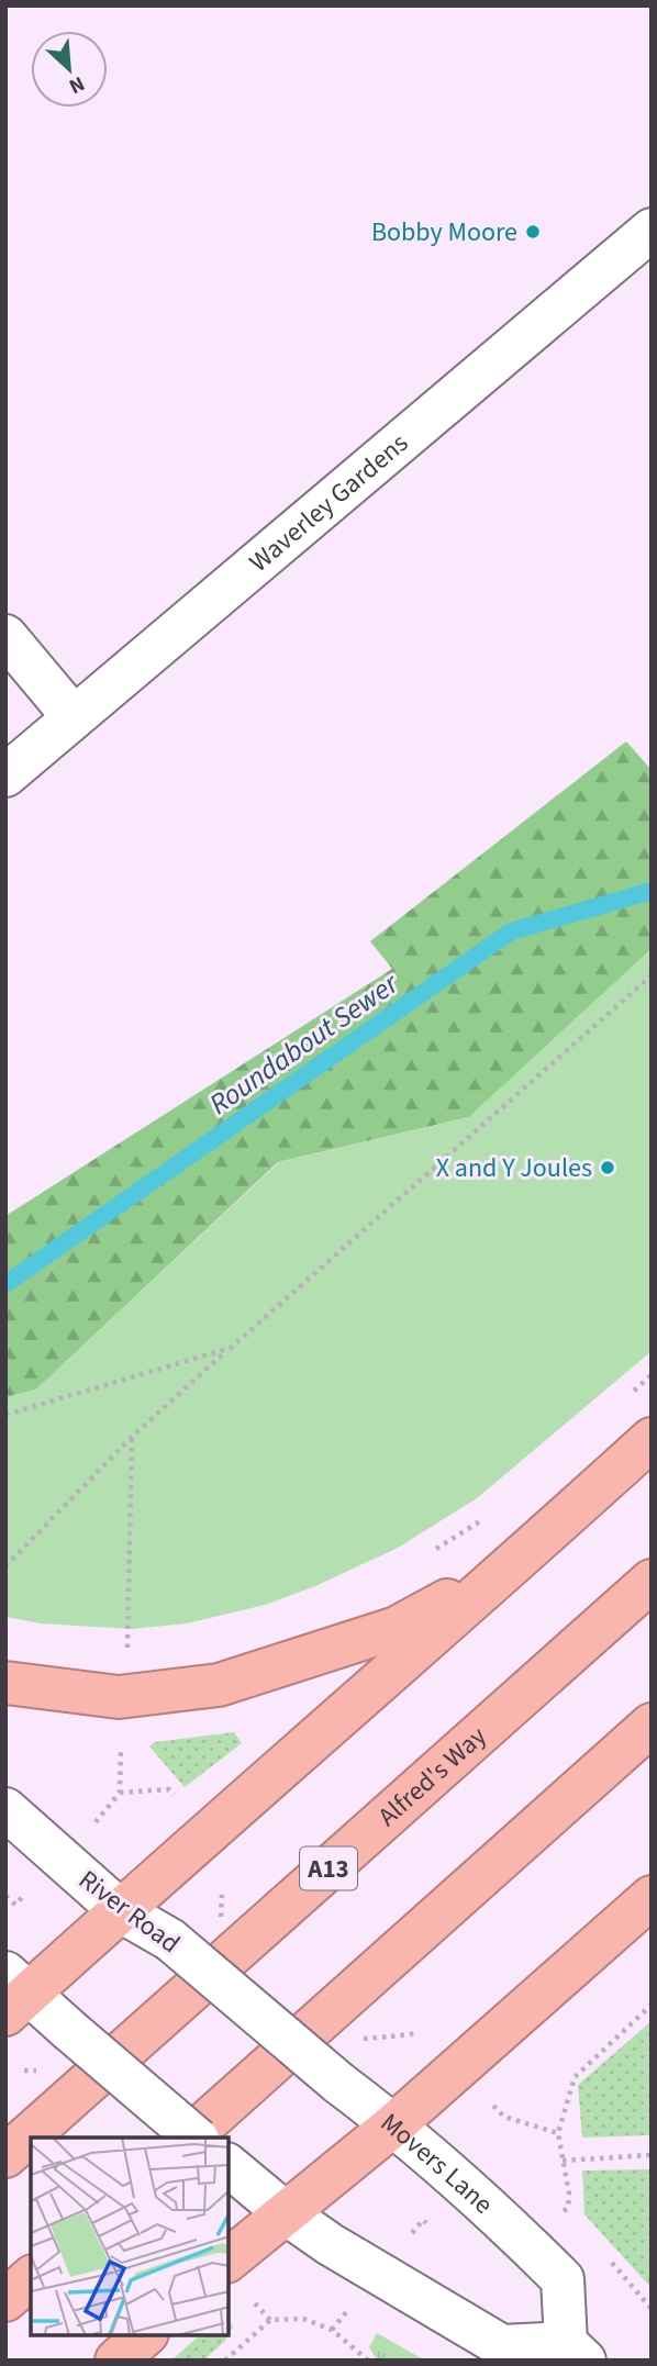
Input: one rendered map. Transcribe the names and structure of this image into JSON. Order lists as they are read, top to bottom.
{
  "streets": {
    "highway": ["Alfred's Way", "A13"],
    "street": ["Waverley Gardens", "River Road", "Movers Lane"]
  },
  "crossings": [
    ["River Road", "Movers Lane"]
  ],
  "water": ["Roundabout Sewer"],
  "places": ["Bobby Moore", "X and Y Joules"],
  "north": "bottom right"
}
